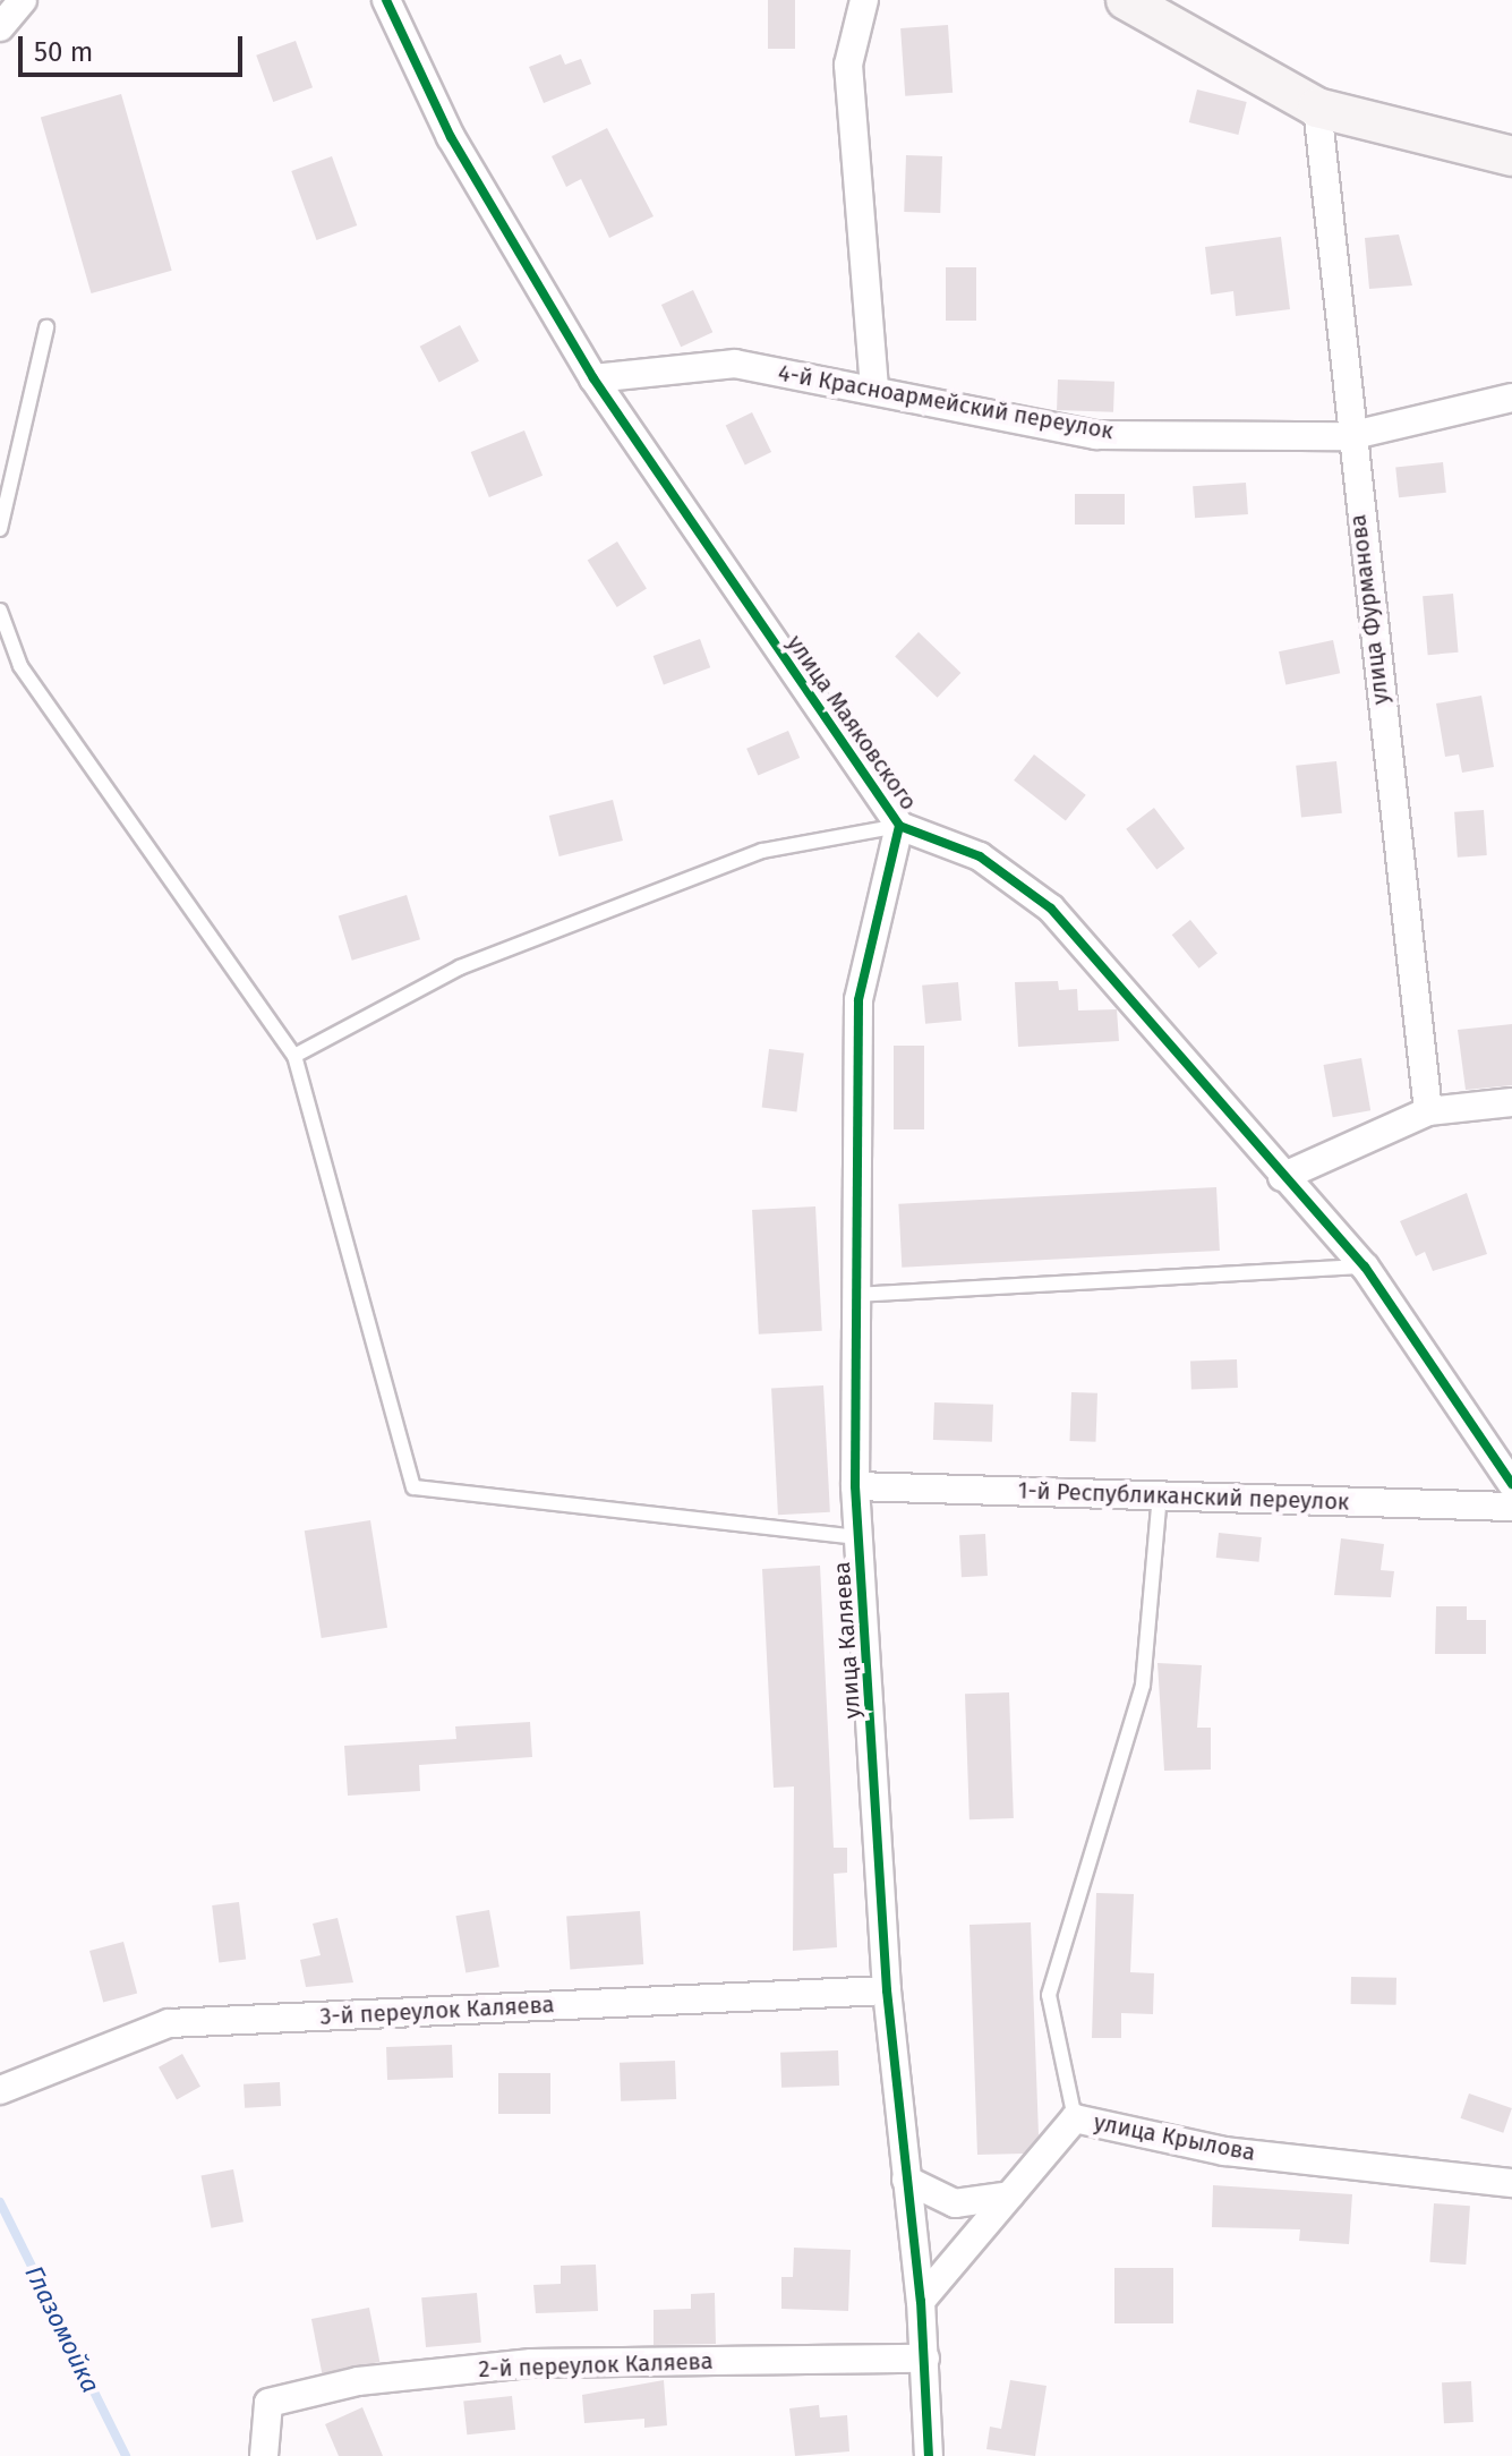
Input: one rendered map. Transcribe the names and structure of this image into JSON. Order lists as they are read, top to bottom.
{
  "streets": {
    "street": [
      "4-й Красноармейский переулок",
      "улица Фурманова",
      "улица Маяковского",
      "1-й Республиканский переулок",
      "улица Каляева",
      "3-й переулок Каляева",
      "улица Крылова",
      "2-й переулок Каляева"
    ]
  },
  "crossings": [
    ["4-й Красноармейский переулок", "улица Фурманова"],
    ["4-й Красноармейский переулок", "улица Маяковского"],
    ["улица Маяковского", "улица Каляева"],
    ["1-й Республиканский переулок", "улица Каляева"],
    ["улица Каляева", "3-й переулок Каляева"],
    ["улица Каляева", "улица Крылова"],
    ["улица Каляева", "2-й переулок Каляева"]
  ],
  "water": ["Глазомойка"],
  "scale_bar": "50 m"
}
